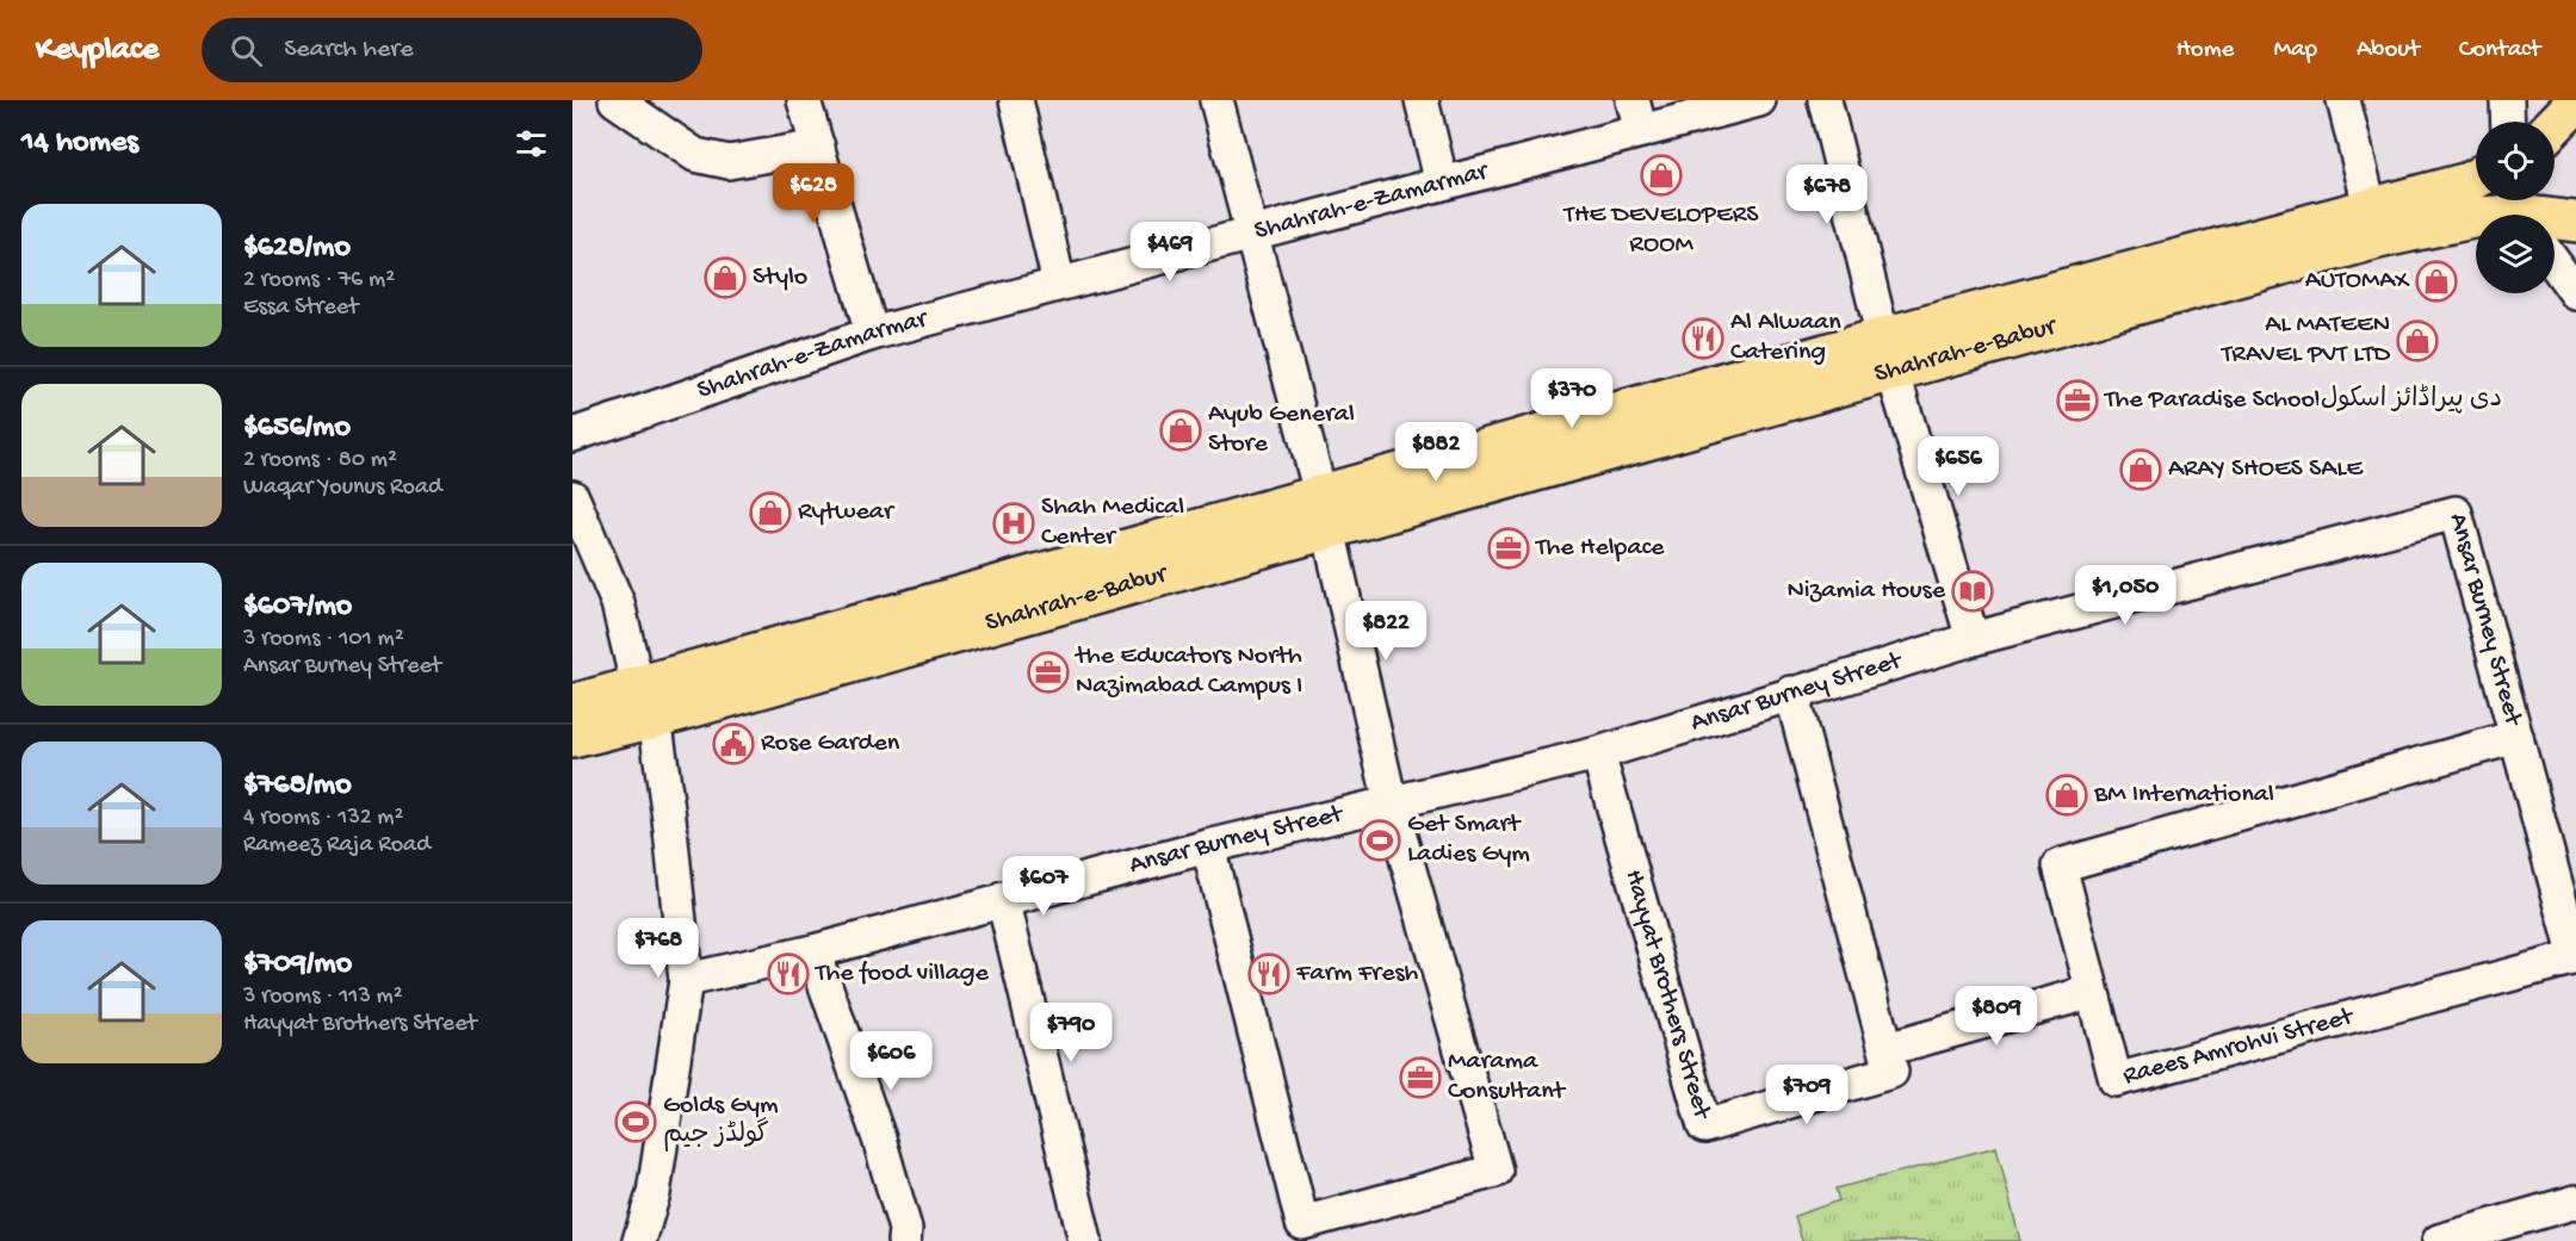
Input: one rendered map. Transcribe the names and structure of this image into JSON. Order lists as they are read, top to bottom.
{
  "streets": {
    "main road": ["Shahrah-e-Babur"],
    "street": [
      "Shahrah-e-Zamarmar",
      "Ansar Burney Street",
      "Hayyat Brothers Street",
      "Raees Amrohvi Street"
    ]
  },
  "crossings": [
    ["Ansar Burney Street", "Hayyat Brothers Street"],
    ["Ansar Burney Street", "Raees Amrohvi Street"]
  ],
  "places": {
    "shop": [
      "THE DEVELOPERS ROOM",
      "Stylo",
      "AUTOMAX",
      "AL MATEEN TRAVEL PVT LTD",
      "Ayub General Store",
      "ARAY SHOES SALE",
      "Rytwear",
      "BM International"
    ],
    "restaurant": ["Al Alwaan Catering", "The food village", "Farm Fresh"],
    "office": [
      "The Paradise Schoolدی پیراڈائز اسکول",
      "The Helpace",
      "the Educators North Nazimabad Campus I",
      "Marama Consultant"
    ],
    "hospital": ["Shah Medical Center"],
    "library": ["Nizamia House"],
    "public building": ["Rose Garden"],
    "sports": ["Get Smart Ladies Gym", "Golds Gym گولڈز جیم"]
  },
  "page": {
    "header": "Keyplace",
    "search": "Search here",
    "nav": [
      "Home",
      "Map",
      "About",
      "Contact"
    ],
    "heading": "14 homes",
    "price": [
      "$628",
      "$678",
      "$469",
      "$370",
      "$882",
      "$656",
      "$1,050",
      "$822",
      "$607",
      "$768",
      "$809",
      "$790",
      "$606",
      "$709"
    ],
    "list": [
      {
        "name": "$628/mo",
        "note": "2 rooms · 76 m² · Essa Street"
      },
      {
        "name": "$656/mo",
        "note": "2 rooms · 80 m² · Waqar Younus Road"
      },
      {
        "name": "$607/mo",
        "note": "3 rooms · 101 m² · Ansar Burney Street"
      },
      {
        "name": "$768/mo",
        "note": "4 rooms · 132 m² · Rameez Raja Road"
      },
      {
        "name": "$709/mo",
        "note": "3 rooms · 113 m² · Hayyat Brothers Street"
      }
    ]
  }
}
